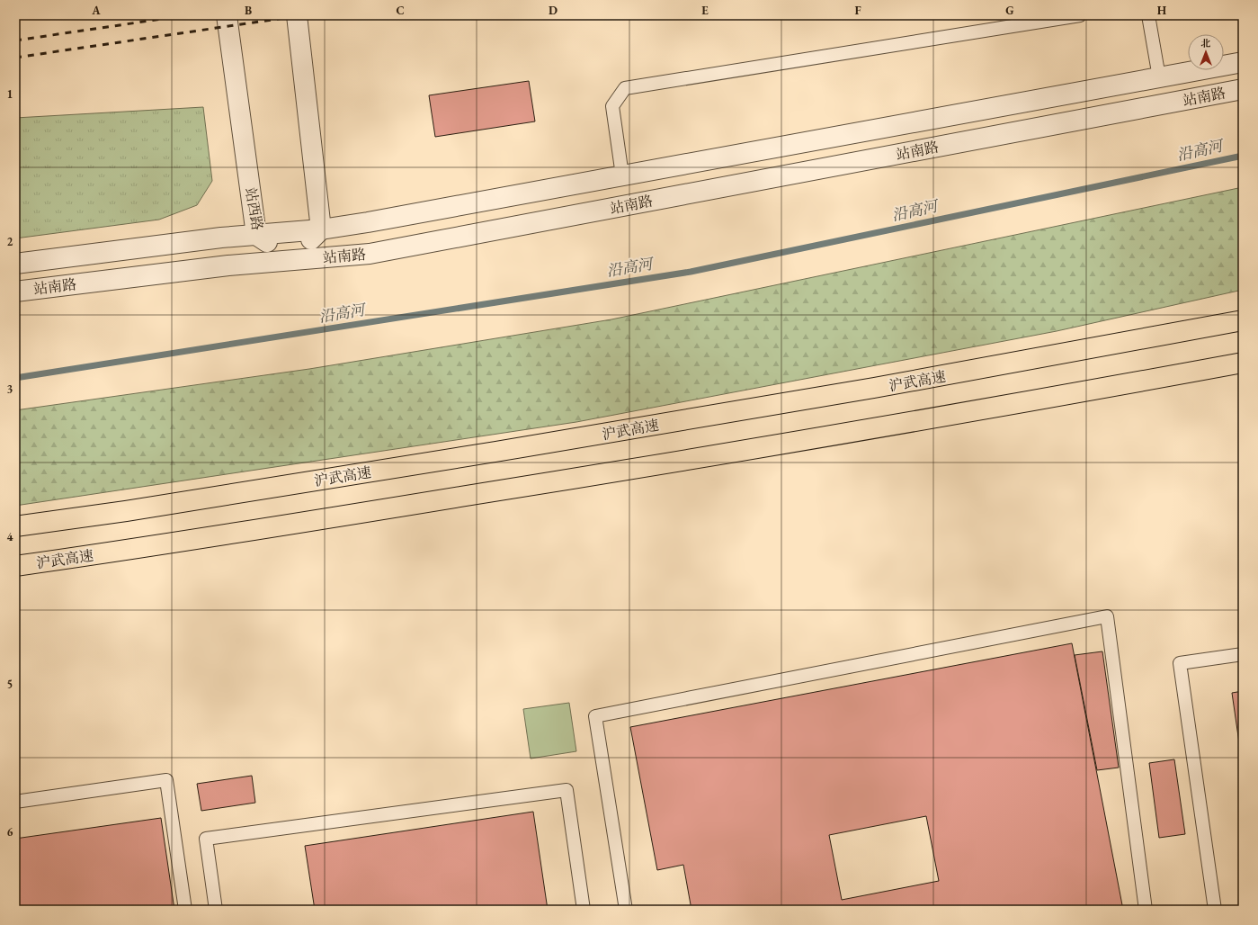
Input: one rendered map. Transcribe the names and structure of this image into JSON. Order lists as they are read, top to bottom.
{
  "streets": {
    "highway": ["沪武高速"],
    "street": ["站南路", "站西路"]
  },
  "crossings": [
    ["站南路", "站西路"]
  ],
  "water": ["沿高河"],
  "north": "top",
  "grid": {
    "columns": [
      "A",
      "B",
      "C",
      "D",
      "E",
      "F",
      "G",
      "H"
    ],
    "rows": [
      "1",
      "2",
      "3",
      "4",
      "5",
      "6"
    ]
  }
}
